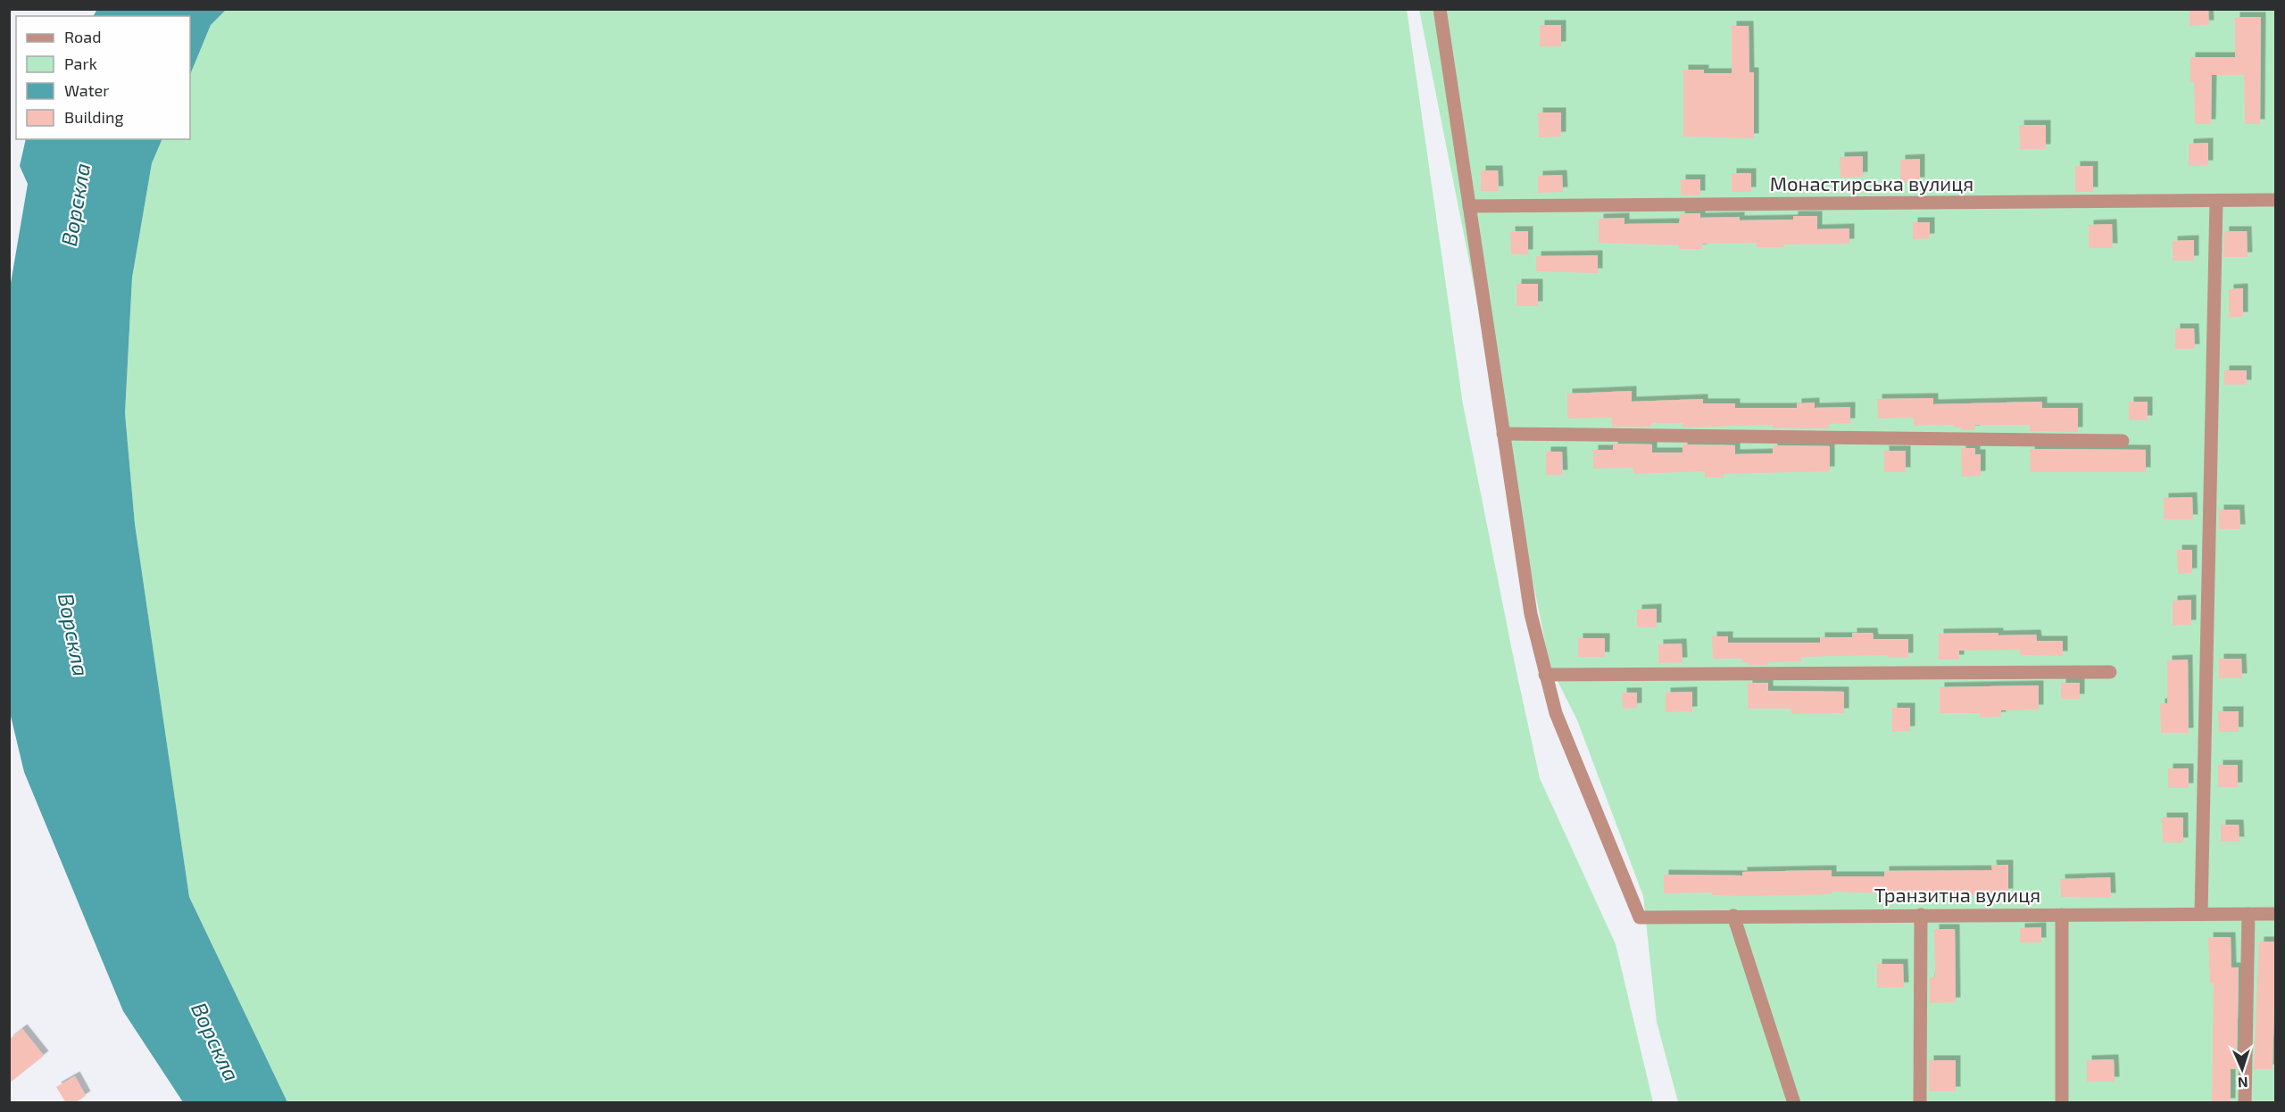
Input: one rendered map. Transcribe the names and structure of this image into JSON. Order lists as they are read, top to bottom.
{
  "streets": {
    "street": ["Монастирська вулиця", "Транзитна вулиця"]
  },
  "water": ["Ворскла"],
  "legend": [
    "Road",
    "Park",
    "Water",
    "Building"
  ],
  "north": "bottom"
}
